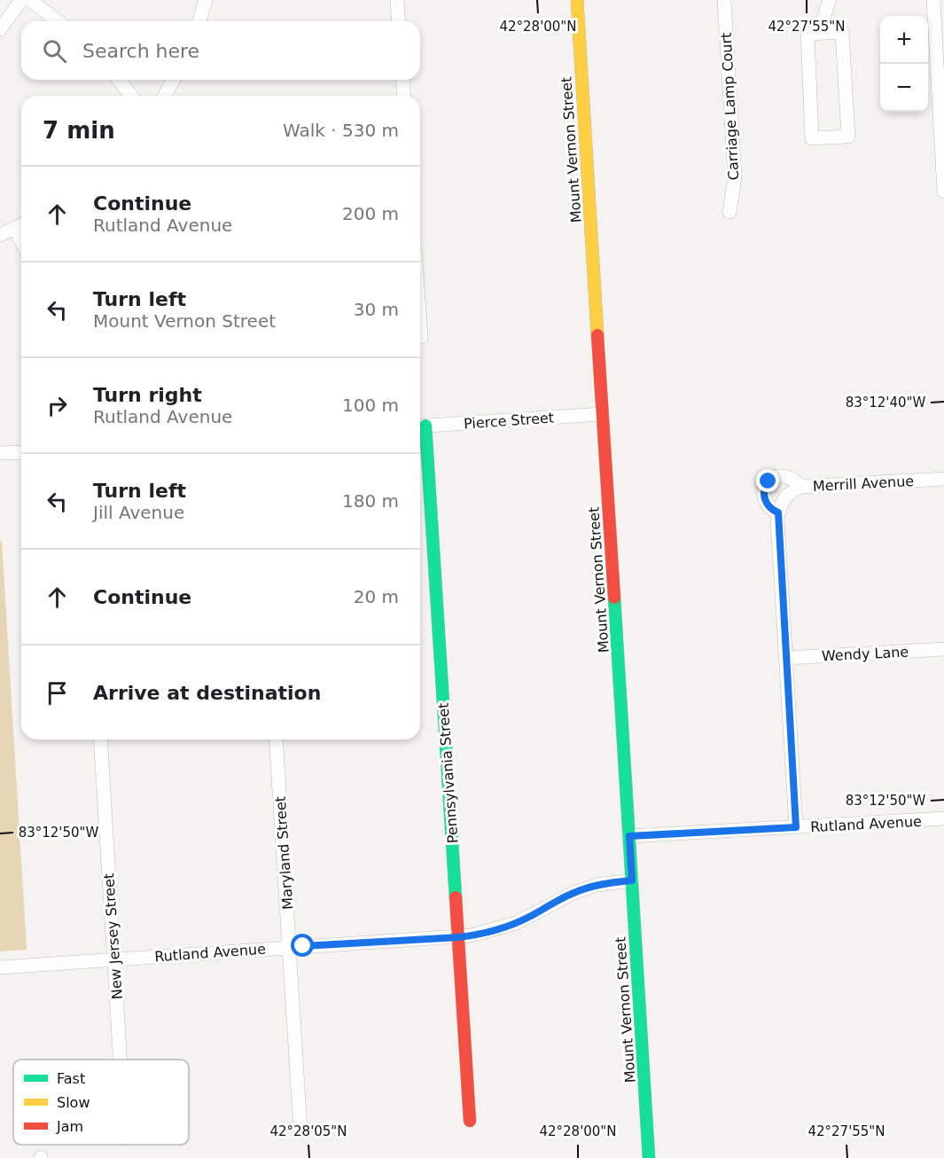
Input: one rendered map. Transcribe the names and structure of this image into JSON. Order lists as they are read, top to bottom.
{
  "streets": {
    "street": [
      "Carriage Lamp Court",
      "Mount Vernon Street",
      "Pierce Street",
      "Merrill Avenue",
      "Wendy Lane",
      "Pennsylvania Street",
      "Rutland Avenue",
      "Maryland Street",
      "New Jersey Street"
    ]
  },
  "crossings": [
    ["Mount Vernon Street", "Pierce Street"],
    ["Mount Vernon Street", "Rutland Avenue"],
    ["Pierce Street", "Pennsylvania Street"],
    ["Pennsylvania Street", "Rutland Avenue"],
    ["Rutland Avenue", "Maryland Street"],
    ["Rutland Avenue", "New Jersey Street"]
  ],
  "legend": ["Fast", "Slow", "Jam"],
  "page": {
    "map_buttons": ["+", "−"],
    "search": "Search here",
    "heading": ["7 min", "Walk · 530 m"],
    "list": [
      ["Continue", "Rutland Avenue", "200 m"],
      ["Turn left", "Mount Vernon Street", "30 m"],
      ["Turn right", "Rutland Avenue", "100 m"],
      ["Turn left", "Jill Avenue", "180 m"],
      ["Continue", "20 m"],
      "Arrive at destination"
    ]
  },
  "coordinates": [
    "42°28'00\"N",
    "42°27'55\"N",
    "83°12'40\"W",
    "83°12'50\"W",
    "42°28'05\"N"
  ]
}
